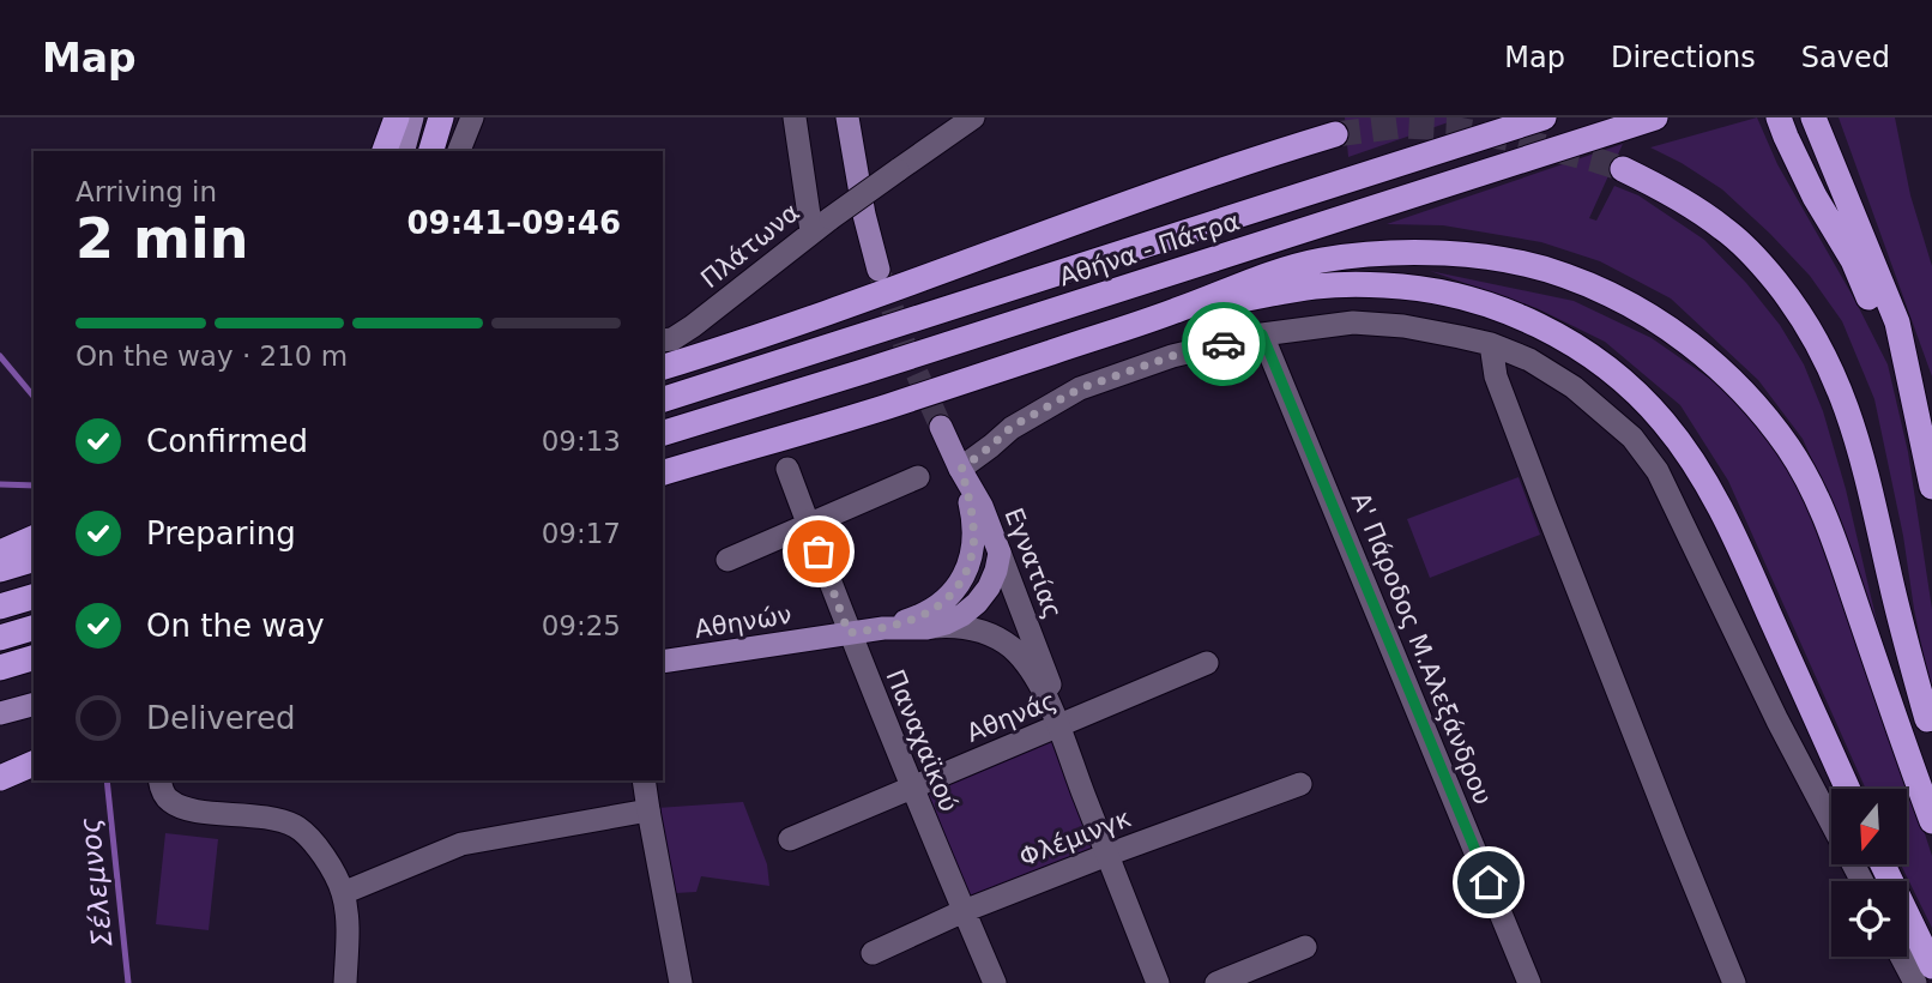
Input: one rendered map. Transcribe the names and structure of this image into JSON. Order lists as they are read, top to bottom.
{
  "streets": {
    "highway": ["Αθήνα - Πάτρα"],
    "main road": ["Εγνατίας", "Αθηνών"],
    "street": [
      "Πλάτωνα",
      "Α' Πάροδος Μ.Αλεξάνδρου",
      "Αθηνάς",
      "Παναχαϊκού",
      "Φλέμινγκ"
    ]
  },
  "crossings": [
    ["Εγνατίας", "Αθηνών"],
    ["Εγνατίας", "Αθηνάς"],
    ["Εγνατίας", "Φλέμινγκ"],
    ["Αθηνών", "Παναχαϊκού"],
    ["Αθηνάς", "Παναχαϊκού"],
    ["Παναχαϊκού", "Φλέμινγκ"]
  ],
  "water": ["Σέλεμνος"],
  "north": "bottom",
  "page": {
    "header": "Map",
    "nav": ["Map", "Directions", "Saved"],
    "heading": ["2 min", "Arriving in", "09:41–09:46"],
    "bar": "On the way · 210 m",
    "list": [
      ["Confirmed", "09:13"],
      ["Preparing", "09:17"],
      ["On the way", "09:25"],
      "Delivered"
    ]
  }
}
